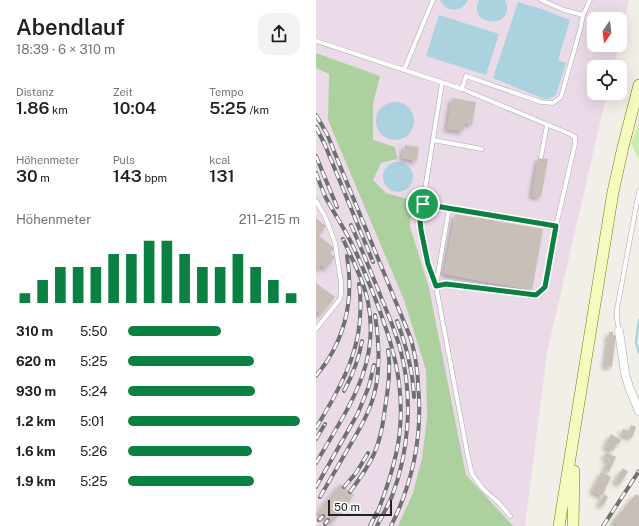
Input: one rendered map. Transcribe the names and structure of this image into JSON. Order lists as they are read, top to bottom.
{
  "scale_bar": "50 m",
  "north": "bottom",
  "page": {
    "heading": ["Abendlauf", "18:39 · 6 × 310 m"],
    "stats": [
      ["Distanz", "1.86 km"],
      ["Zeit", "10:04"],
      ["Tempo", "5:25 /km"],
      ["Höhenmeter", "30 m"],
      ["Puls", "143 bpm"],
      ["kcal", "131"]
    ],
    "chart": ["Höhenmeter", "211–215 m"],
    "list": [
      {
        "name": "310 m",
        "note": "5:50"
      },
      {
        "name": "620 m",
        "note": "5:25"
      },
      {
        "name": "930 m",
        "note": "5:24"
      },
      {
        "name": "1.2 km",
        "note": "5:01"
      },
      {
        "name": "1.6 km",
        "note": "5:26"
      },
      {
        "name": "1.9 km",
        "note": "5:25"
      }
    ],
    "scale": "50 m"
  }
}
